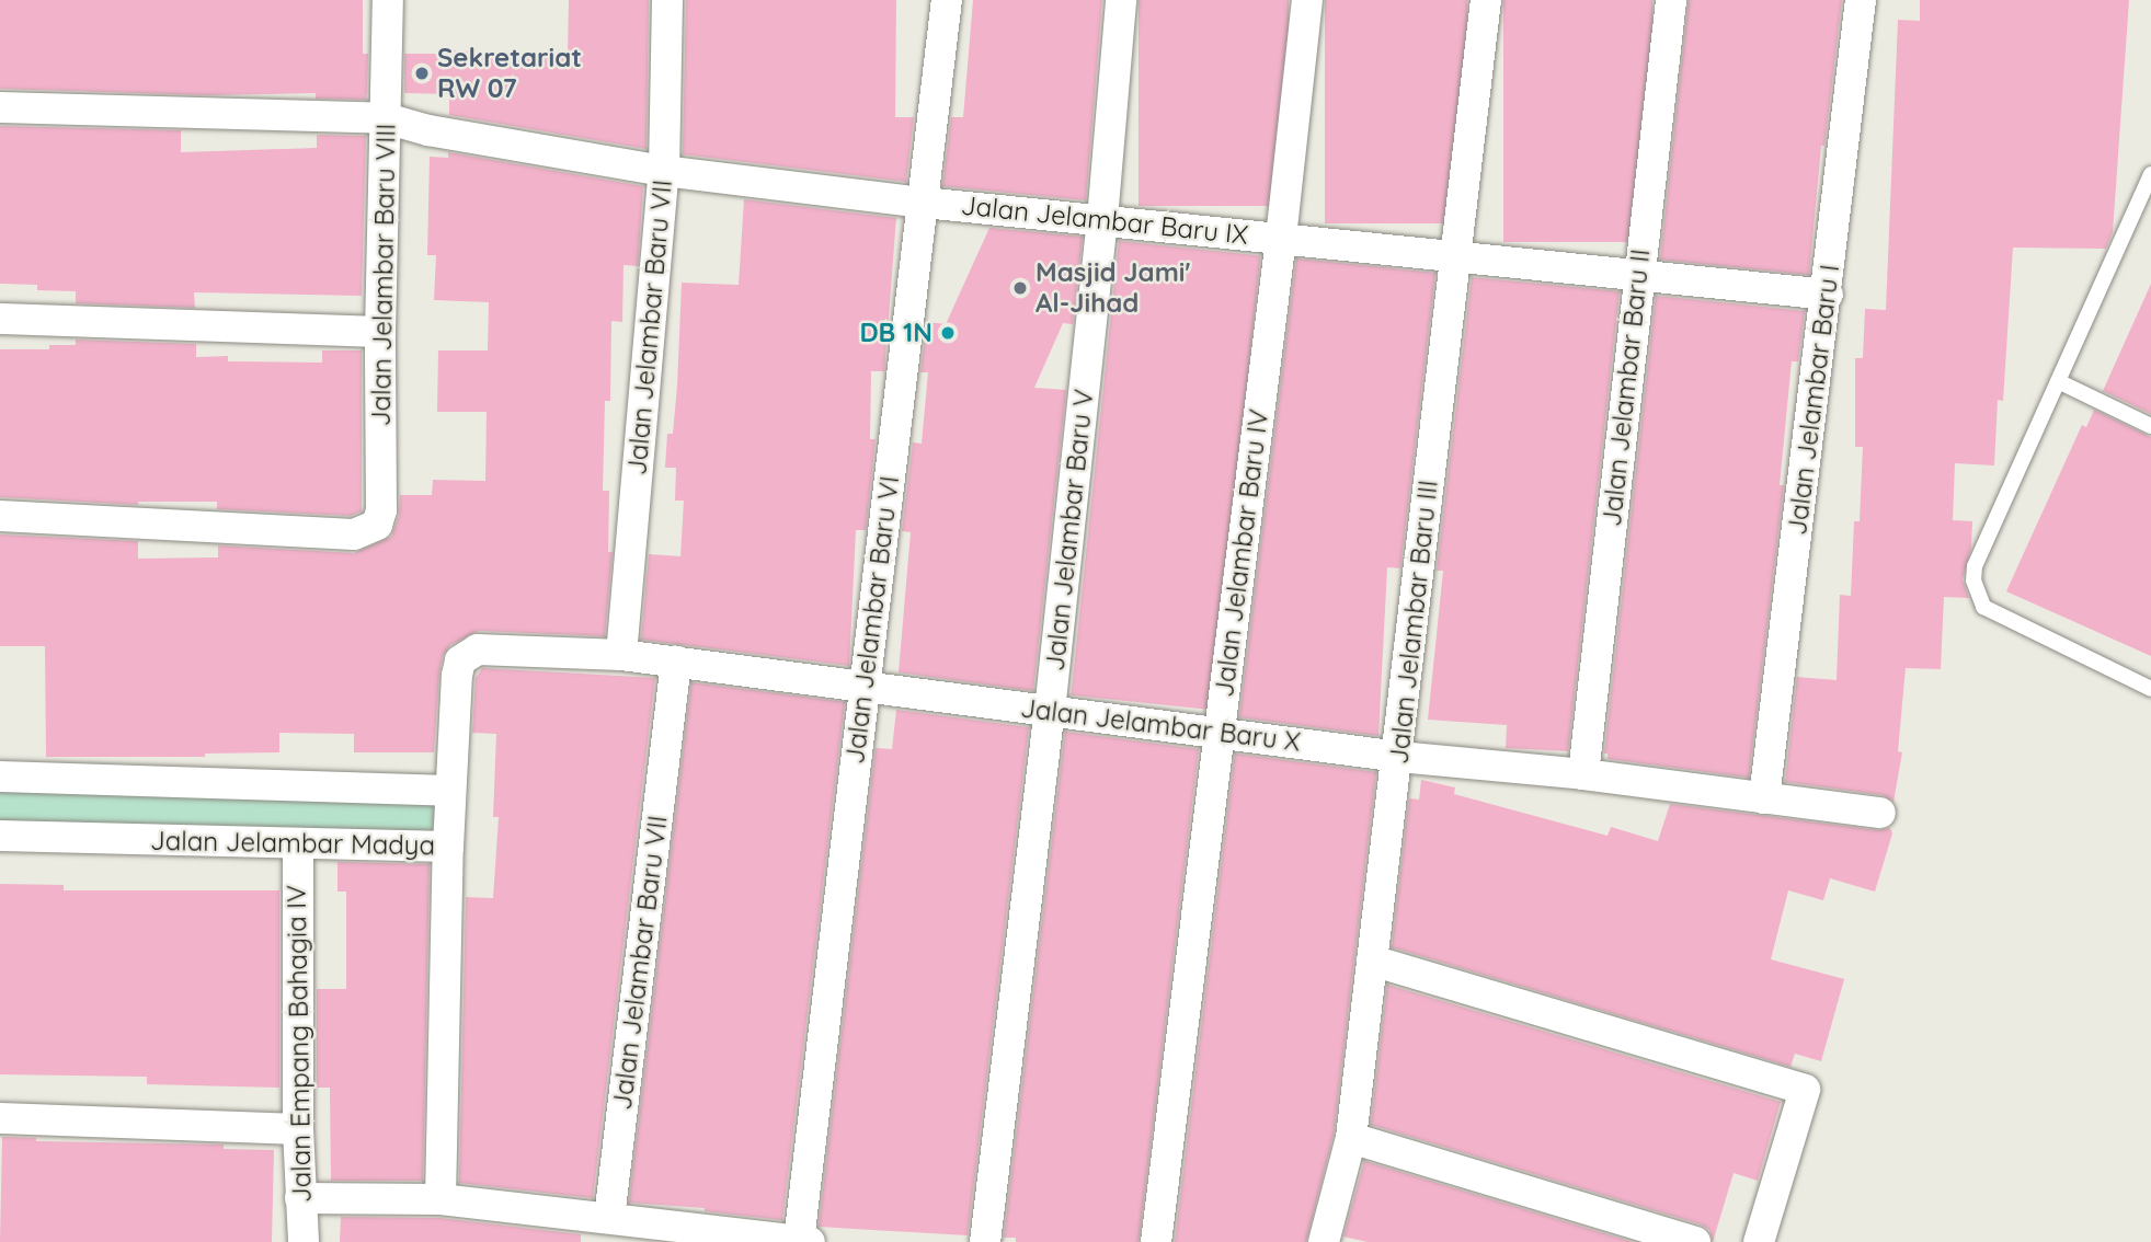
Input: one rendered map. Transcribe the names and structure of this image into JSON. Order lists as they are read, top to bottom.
{
  "streets": {
    "street": [
      "Jalan Jelambar Baru IX",
      "Jalan Jelambar Baru VIII",
      "Jalan Jelambar Baru VII",
      "Jalan Jelambar Baru II",
      "Jalan Jelambar Baru I",
      "Jalan Jelambar Baru V",
      "Jalan Jelambar Baru IV",
      "Jalan Jelambar Baru VI",
      "Jalan Jelambar Baru III",
      "Jalan Jelambar Baru X",
      "Jalan Jelambar Madya",
      "Jalan Empang Bahagia IV"
    ]
  },
  "crossings": [
    ["Jalan Jelambar Baru IX", "Jalan Jelambar Baru VIII"],
    ["Jalan Jelambar Baru IX", "Jalan Jelambar Baru VII"],
    ["Jalan Jelambar Baru IX", "Jalan Jelambar Baru II"],
    ["Jalan Jelambar Baru IX", "Jalan Jelambar Baru I"],
    ["Jalan Jelambar Baru IX", "Jalan Jelambar Baru V"],
    ["Jalan Jelambar Baru IX", "Jalan Jelambar Baru IV"],
    ["Jalan Jelambar Baru IX", "Jalan Jelambar Baru VI"],
    ["Jalan Jelambar Baru IX", "Jalan Jelambar Baru III"],
    ["Jalan Jelambar Baru VII", "Jalan Jelambar Baru X"],
    ["Jalan Jelambar Baru II", "Jalan Jelambar Baru X"],
    ["Jalan Jelambar Baru I", "Jalan Jelambar Baru X"],
    ["Jalan Jelambar Baru V", "Jalan Jelambar Baru X"],
    ["Jalan Jelambar Baru IV", "Jalan Jelambar Baru X"],
    ["Jalan Jelambar Baru VI", "Jalan Jelambar Baru X"],
    ["Jalan Jelambar Baru III", "Jalan Jelambar Baru X"],
    ["Jalan Jelambar Baru X", "Jalan Jelambar Madya"],
    ["Jalan Jelambar Madya", "Jalan Empang Bahagia IV"]
  ],
  "places": ["Sekretariat RW 07", "Masjid Jami' Al-Jihad", "DB 1N"]
}
